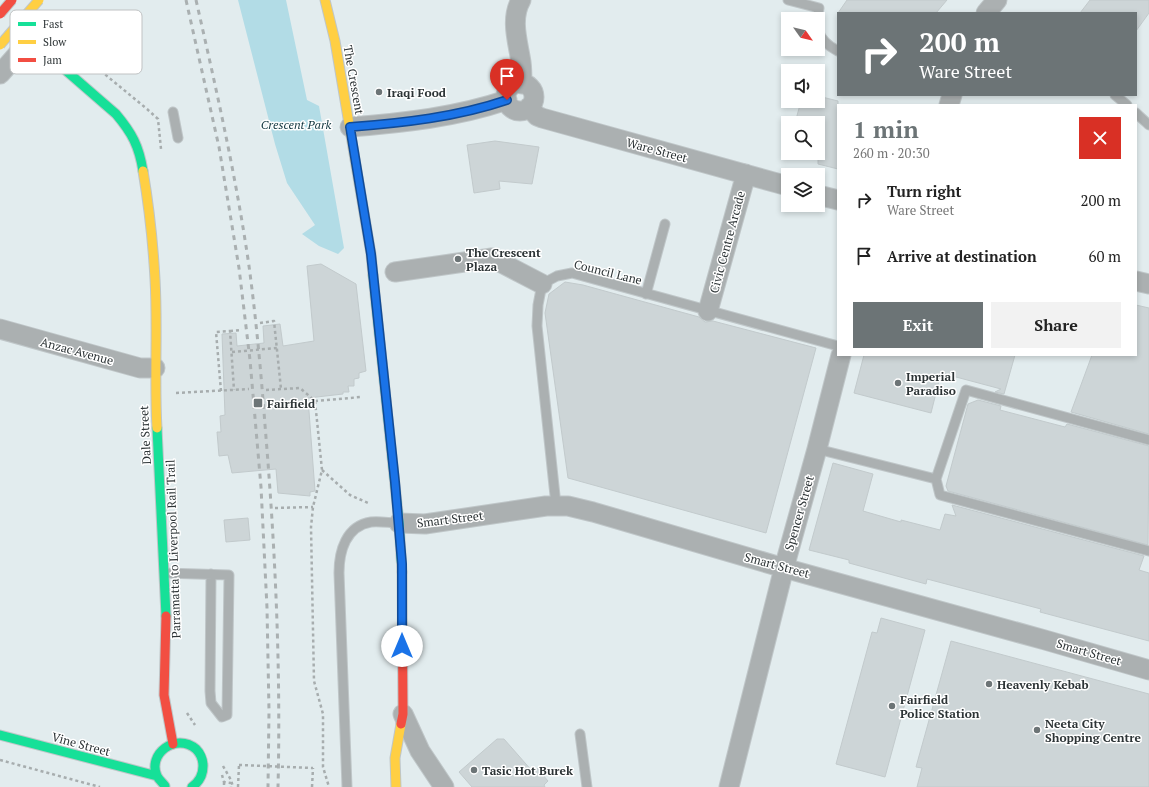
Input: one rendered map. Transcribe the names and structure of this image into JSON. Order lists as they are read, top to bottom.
{
  "streets": {
    "street": [
      "The Crescent",
      "Ware Street",
      "Civic Centre Arcade",
      "Anzac Avenue",
      "Dale Street",
      "Spencer Street",
      "Smart Street",
      "Vine Street"
    ],
    "lane": ["Council Lane"]
  },
  "crossings": [
    ["The Crescent", "Smart Street"],
    ["Ware Street", "Civic Centre Arcade"],
    ["Civic Centre Arcade", "Council Lane"],
    ["Anzac Avenue", "Dale Street"],
    ["Spencer Street", "Smart Street"]
  ],
  "parks": ["Crescent Park"],
  "places": {
    "other": [
      "Iraqi Food",
      "The Crescent Plaza",
      "Imperial Paradiso",
      "Heavenly Kebab",
      "Fairfield Police Station",
      "Neeta City Shopping Centre",
      "Tasic Hot Burek"
    ],
    "transit": ["Fairfield"]
  },
  "legend": ["Fast", "Slow", "Jam"],
  "north": "bottom right",
  "page": {
    "turn": ["200 m", "Ware Street"],
    "heading": ["1 min", "260 m · 20:30"],
    "list": [
      {
        "name": "Turn right",
        "note": "Ware Street",
        "value": "200 m"
      },
      {
        "name": "Arrive at destination",
        "value": "60 m"
      }
    ],
    "buttons": ["Exit", "Share"]
  }
}
